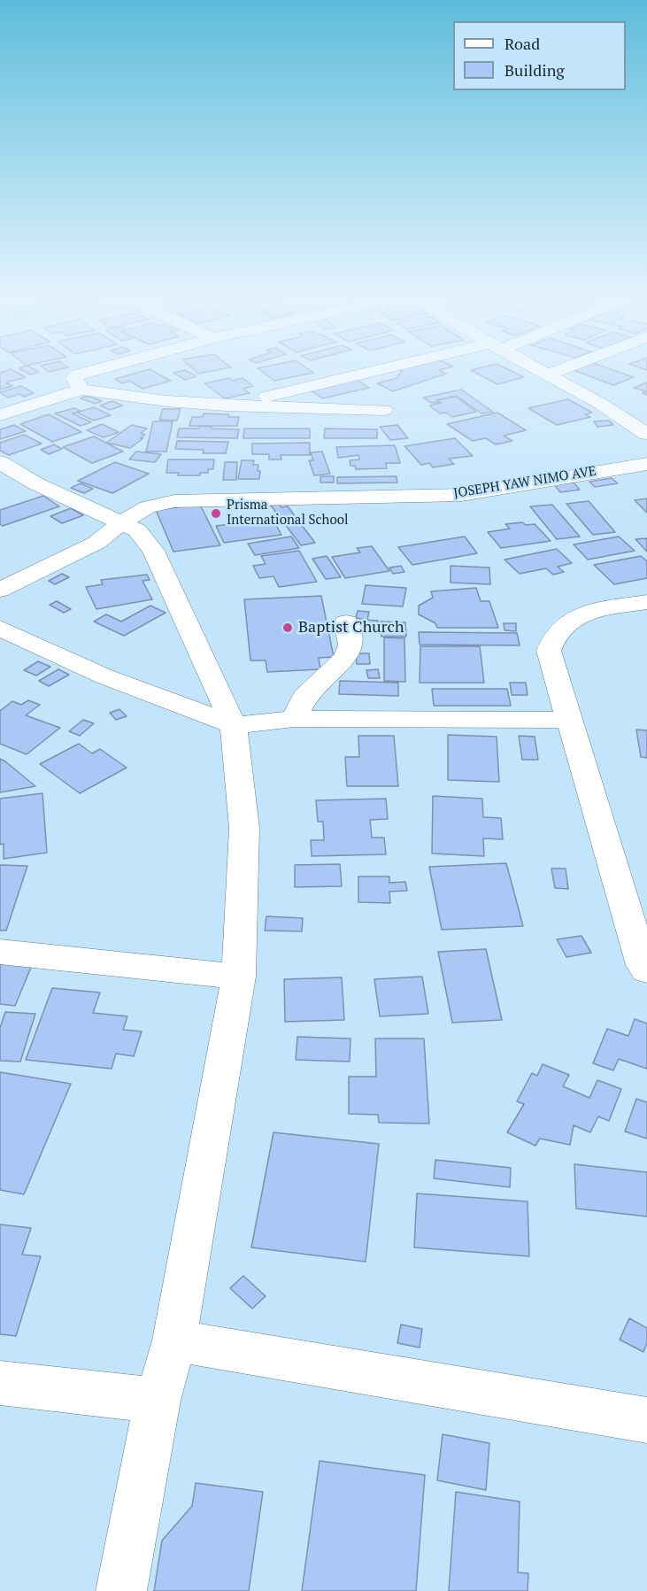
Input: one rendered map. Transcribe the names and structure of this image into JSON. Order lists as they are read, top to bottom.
{
  "streets": {
    "street": ["JOSEPH YAW NIMO AVE"]
  },
  "places": ["Prisma International School", "Baptist Church"],
  "legend": ["Road", "Building"]
}
